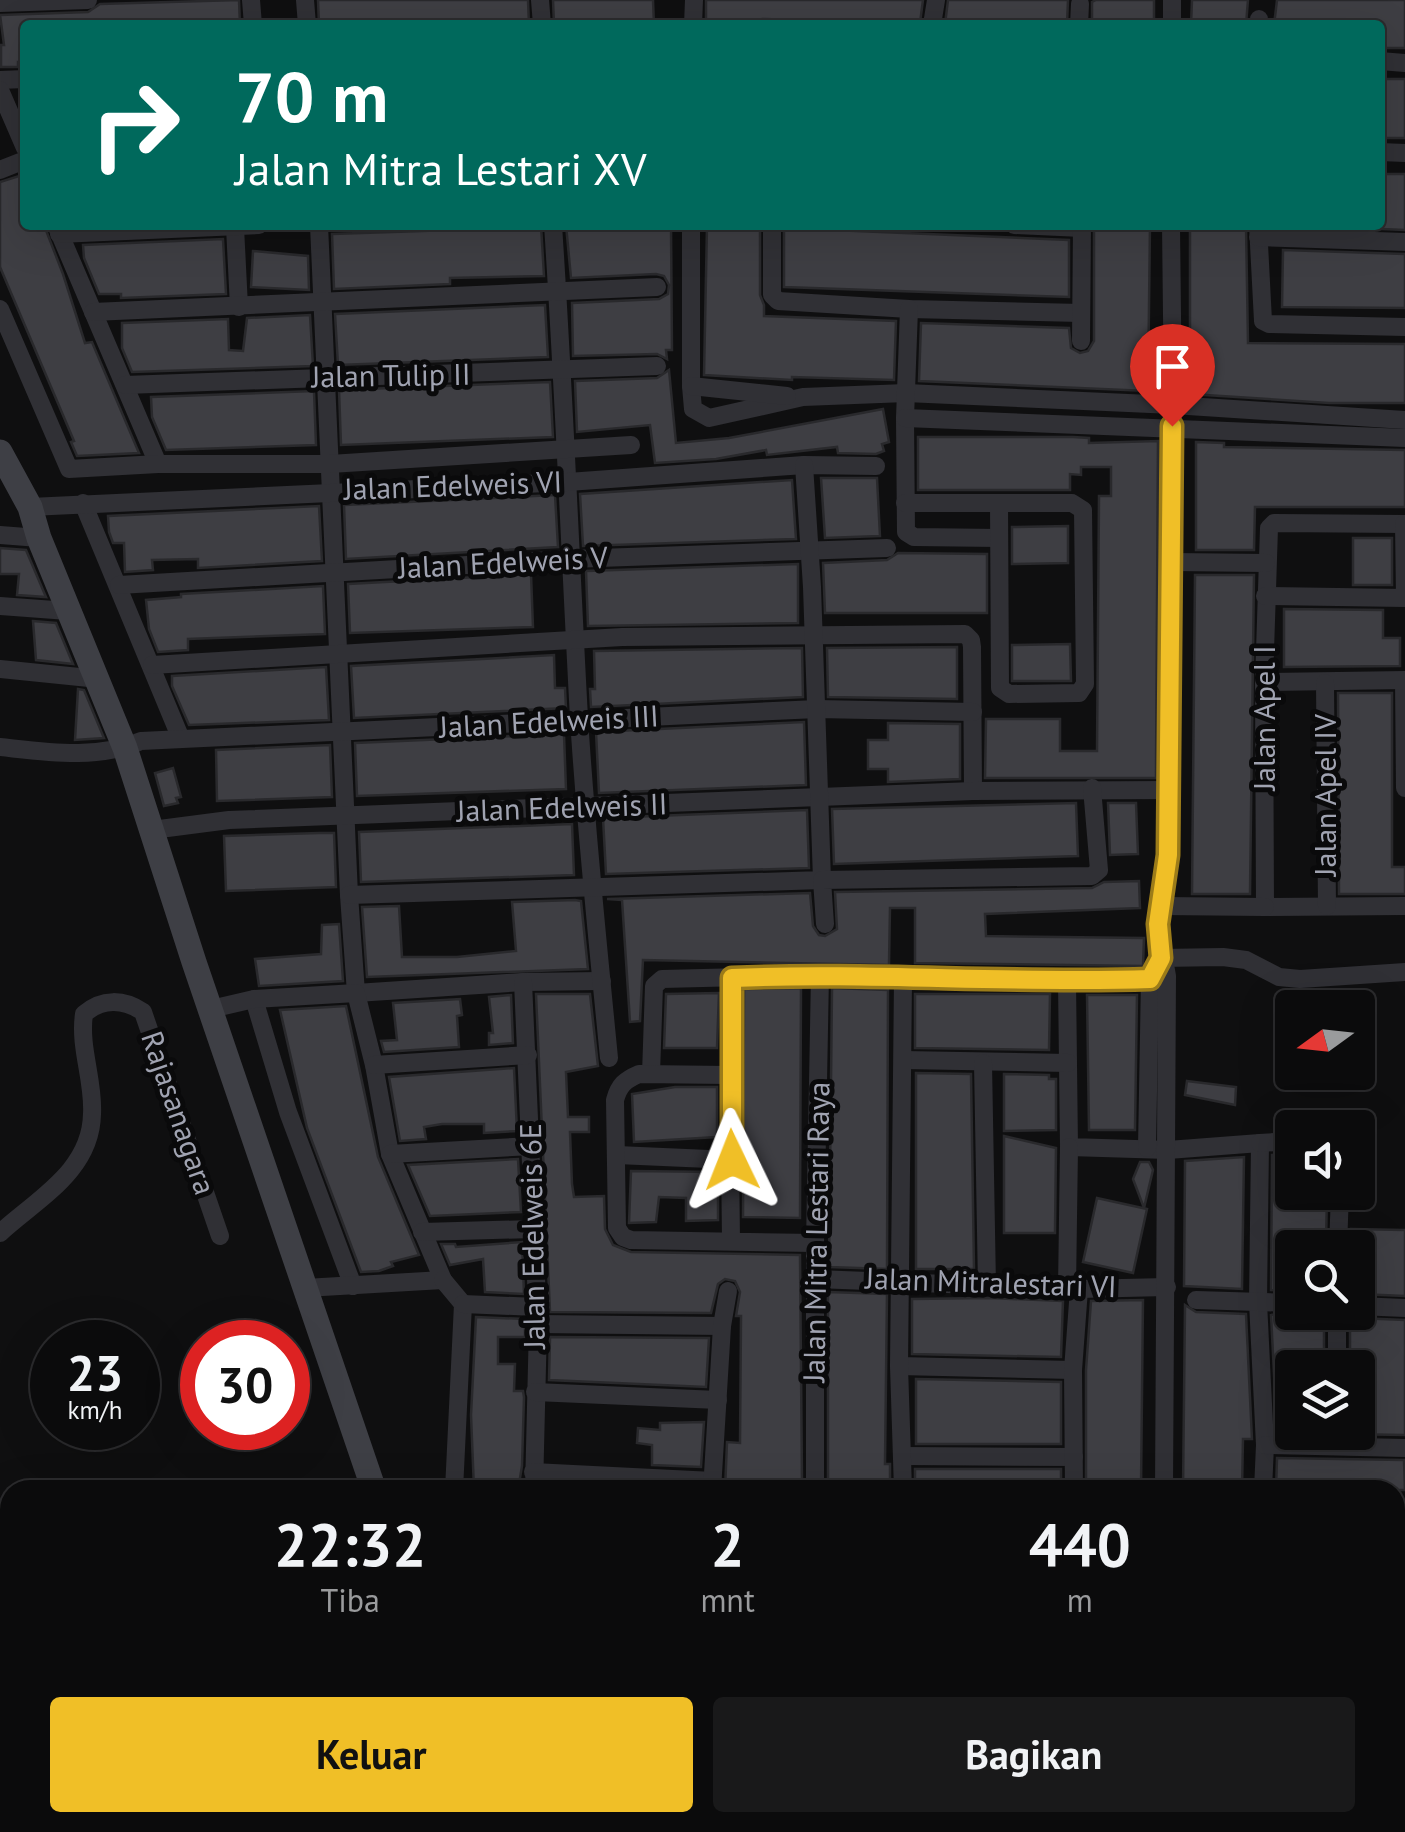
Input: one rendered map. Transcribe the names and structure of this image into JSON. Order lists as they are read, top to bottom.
{
  "streets": {
    "street": [
      "Jalan Tulip II",
      "Jalan Edelweis VI",
      "Jalan Edelweis V",
      "Jalan Apel I",
      "Jalan Edelweis III",
      "Jalan Apel IV",
      "Jalan Edelweis II",
      "Rajasanagara",
      "Jalan Mitra Lestari Raya",
      "Jalan Edelweis 6E",
      "Jalan Mitralestari VI"
    ]
  },
  "crossings": [
    ["Jalan Mitra Lestari Raya", "Jalan Mitralestari VI"]
  ],
  "north": "left",
  "page": {
    "turn": ["70 m", "Jalan Mitra Lestari XV"],
    "speed": "23 km/h",
    "limit": "30",
    "eta": [
      "22:32",
      "Tiba",
      "2",
      "mnt",
      "440",
      "m"
    ],
    "buttons": ["Keluar", "Bagikan"]
  }
}
